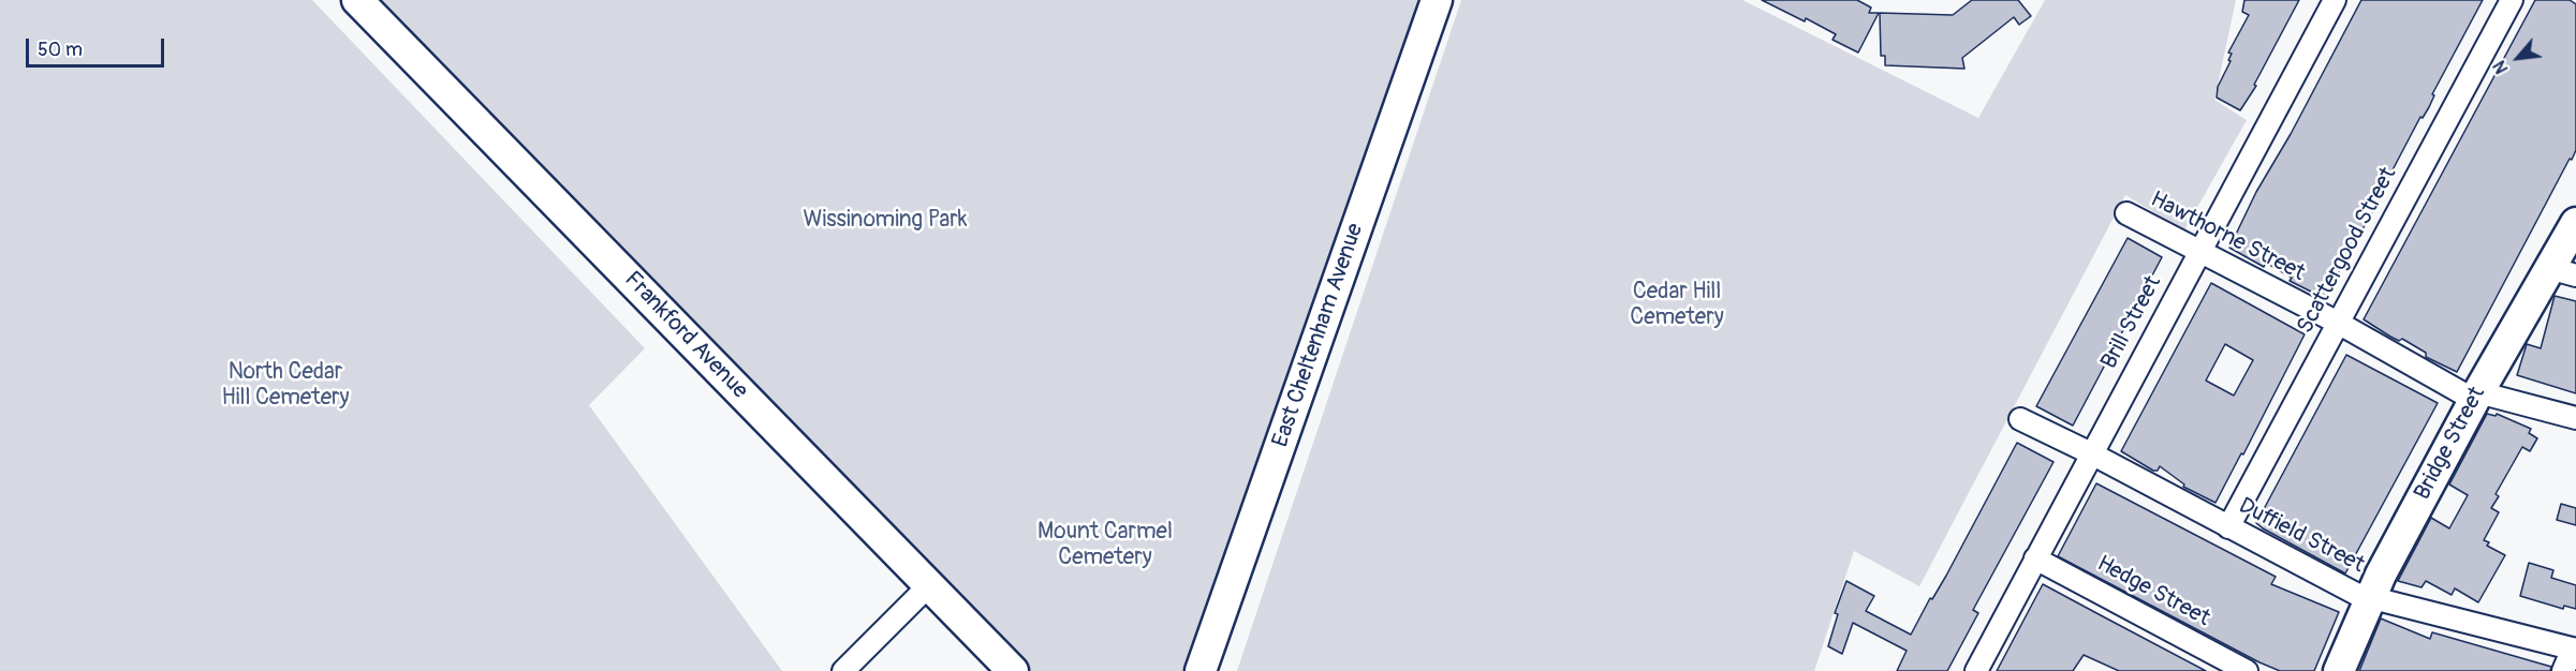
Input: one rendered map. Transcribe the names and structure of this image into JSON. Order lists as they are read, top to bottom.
{
  "streets": {
    "main road": ["Frankford Avenue", "East Cheltenham Avenue", "Bridge Street"],
    "street": [
      "Hawthorne Street",
      "Scattergood Street",
      "Brill Street",
      "Duffield Street",
      "Hedge Street"
    ]
  },
  "crossings": [
    ["Hawthorne Street", "Scattergood Street"],
    ["Hawthorne Street", "Brill Street"],
    ["Hawthorne Street", "Bridge Street"],
    ["Scattergood Street", "Duffield Street"],
    ["Brill Street", "Duffield Street"],
    ["Brill Street", "Hedge Street"],
    ["Bridge Street", "Duffield Street"]
  ],
  "parks": [
    "Wissinoming Park",
    "Cedar Hill Cemetery",
    "North Cedar Hill Cemetery",
    "Mount Carmel Cemetery"
  ],
  "scale_bar": "50 m",
  "north": "bottom left"
}
